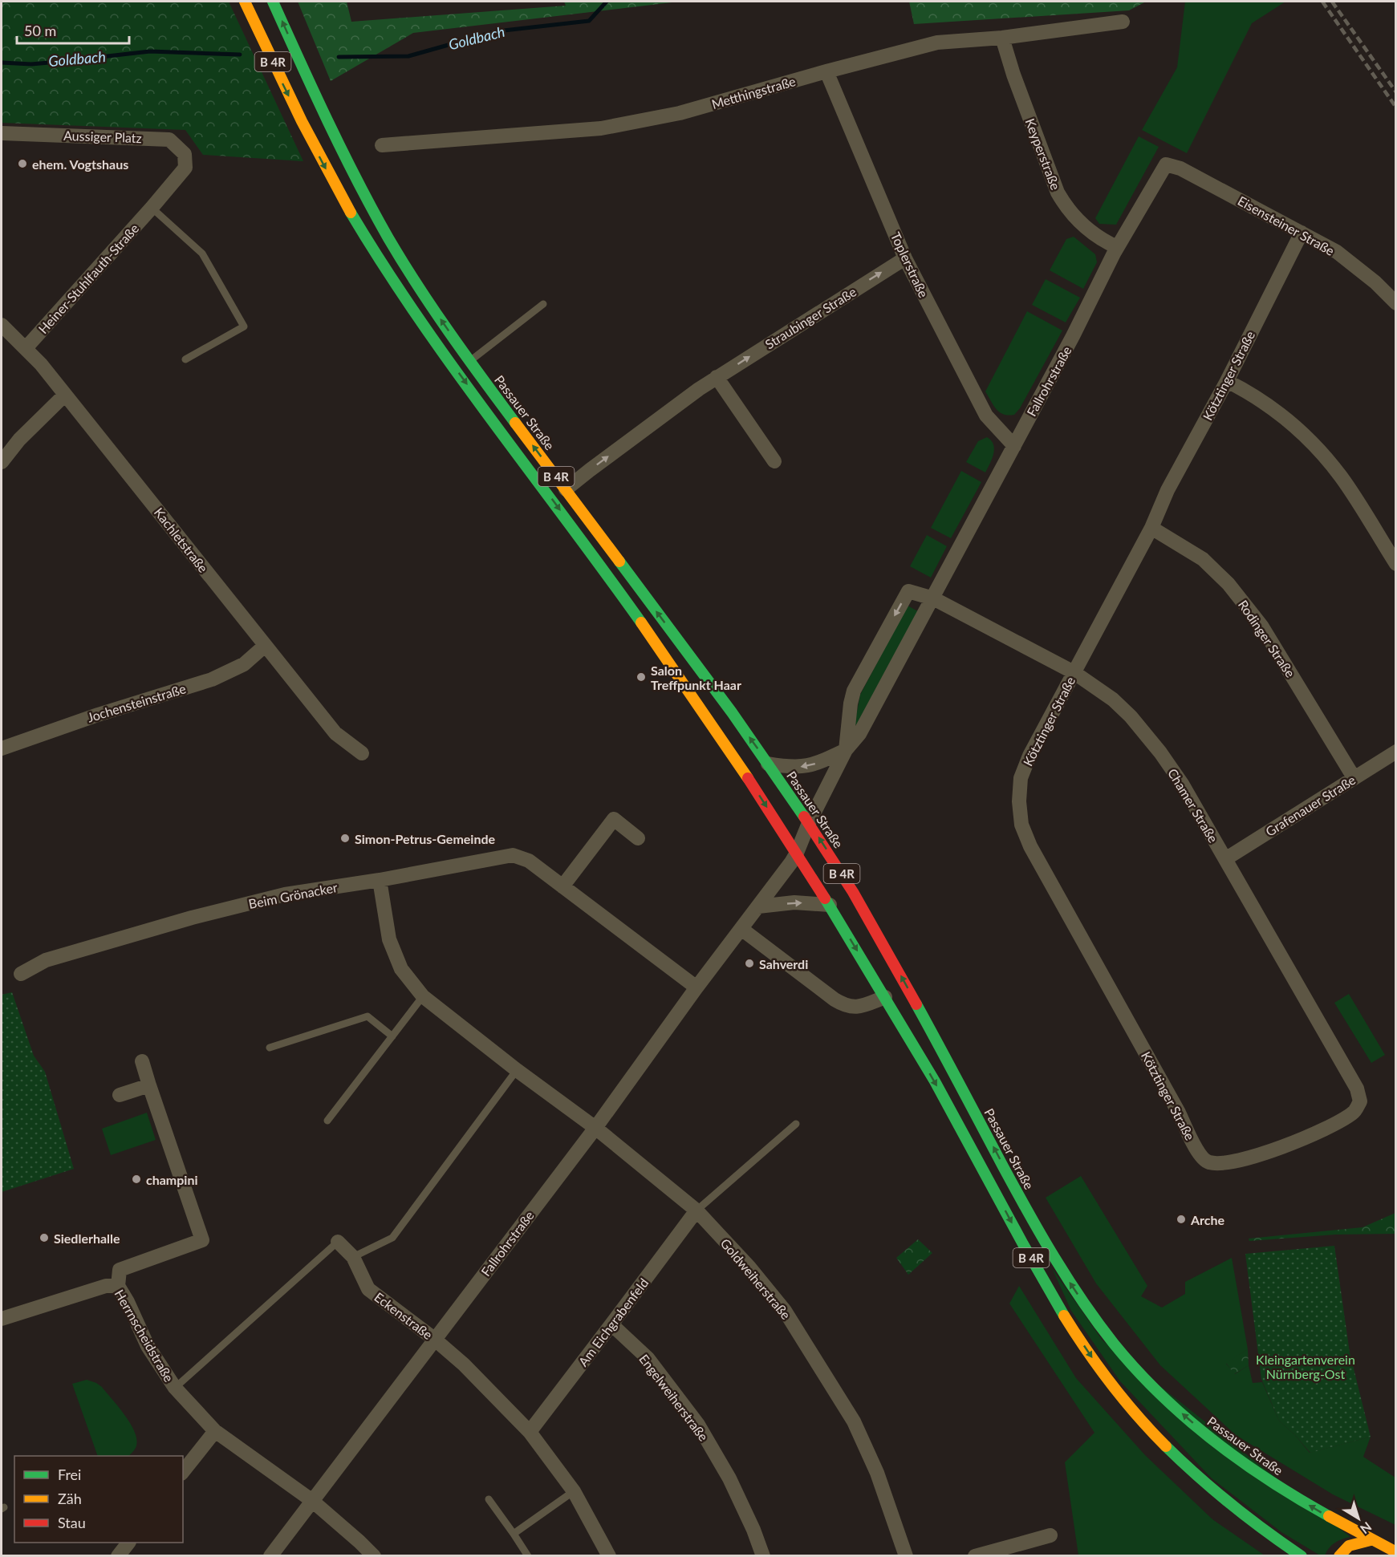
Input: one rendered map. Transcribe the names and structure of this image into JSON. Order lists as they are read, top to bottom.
{
  "streets": {
    "main road": ["B 4R", "Passauer Straße"],
    "street": [
      "Metthingstraße",
      "Aussiger Platz",
      "Keyperstraße",
      "Eisensteiner Straße",
      "Toplerstraße",
      "Heiner-Stuhlfauth-Straße",
      "Straubinger Straße",
      "Kötztinger Straße",
      "Fallrohrstraße",
      "Kachletstraße",
      "Rodinger Straße",
      "Jochensteinstraße",
      "Chamer Straße",
      "Grafenauer Straße",
      "Beim Grönacker",
      "Goldweiherstraße",
      "Eckenstraße",
      "Am Eichgrabenfeld",
      "Herrnscheidstraße",
      "Engelweiherstraße"
    ]
  },
  "crossings": [
    ["B 4R", "Fallrohrstraße"],
    ["Metthingstraße", "Keyperstraße"],
    ["Metthingstraße", "Toplerstraße"],
    ["Aussiger Platz", "Heiner-Stuhlfauth-Straße"],
    ["Keyperstraße", "Fallrohrstraße"],
    ["Eisensteiner Straße", "Kötztinger Straße"],
    ["Eisensteiner Straße", "Fallrohrstraße"],
    ["Toplerstraße", "Straubinger Straße"],
    ["Toplerstraße", "Fallrohrstraße"],
    ["Heiner-Stuhlfauth-Straße", "Kachletstraße"],
    ["Straubinger Straße", "Passauer Straße"],
    ["Kötztinger Straße", "Rodinger Straße"],
    ["Kötztinger Straße", "Chamer Straße"],
    ["Fallrohrstraße", "Passauer Straße"],
    ["Fallrohrstraße", "Chamer Straße"],
    ["Fallrohrstraße", "Beim Grönacker"],
    ["Fallrohrstraße", "Goldweiherstraße"],
    ["Fallrohrstraße", "Eckenstraße"],
    ["Fallrohrstraße", "Herrnscheidstraße"],
    ["Kachletstraße", "Jochensteinstraße"],
    ["Rodinger Straße", "Grafenauer Straße"],
    ["Chamer Straße", "Grafenauer Straße"],
    ["Beim Grönacker", "Goldweiherstraße"],
    ["Goldweiherstraße", "Am Eichgrabenfeld"],
    ["Eckenstraße", "Am Eichgrabenfeld"],
    ["Eckenstraße", "Herrnscheidstraße"],
    ["Am Eichgrabenfeld", "Engelweiherstraße"]
  ],
  "one_way": ["Straubinger Straße"],
  "water": ["Goldbach"],
  "parks": ["Kleingartenverein Nürnberg-Ost"],
  "places": [
    "ehem. Vogtshaus",
    "Salon Treffpunkt Haar",
    "Simon-Petrus-Gemeinde",
    "Sahverdi",
    "champini",
    "Arche",
    "Siedlerhalle"
  ],
  "legend": ["Frei", "Zäh", "Stau"],
  "scale_bar": "50 m",
  "north": "bottom right"
}
